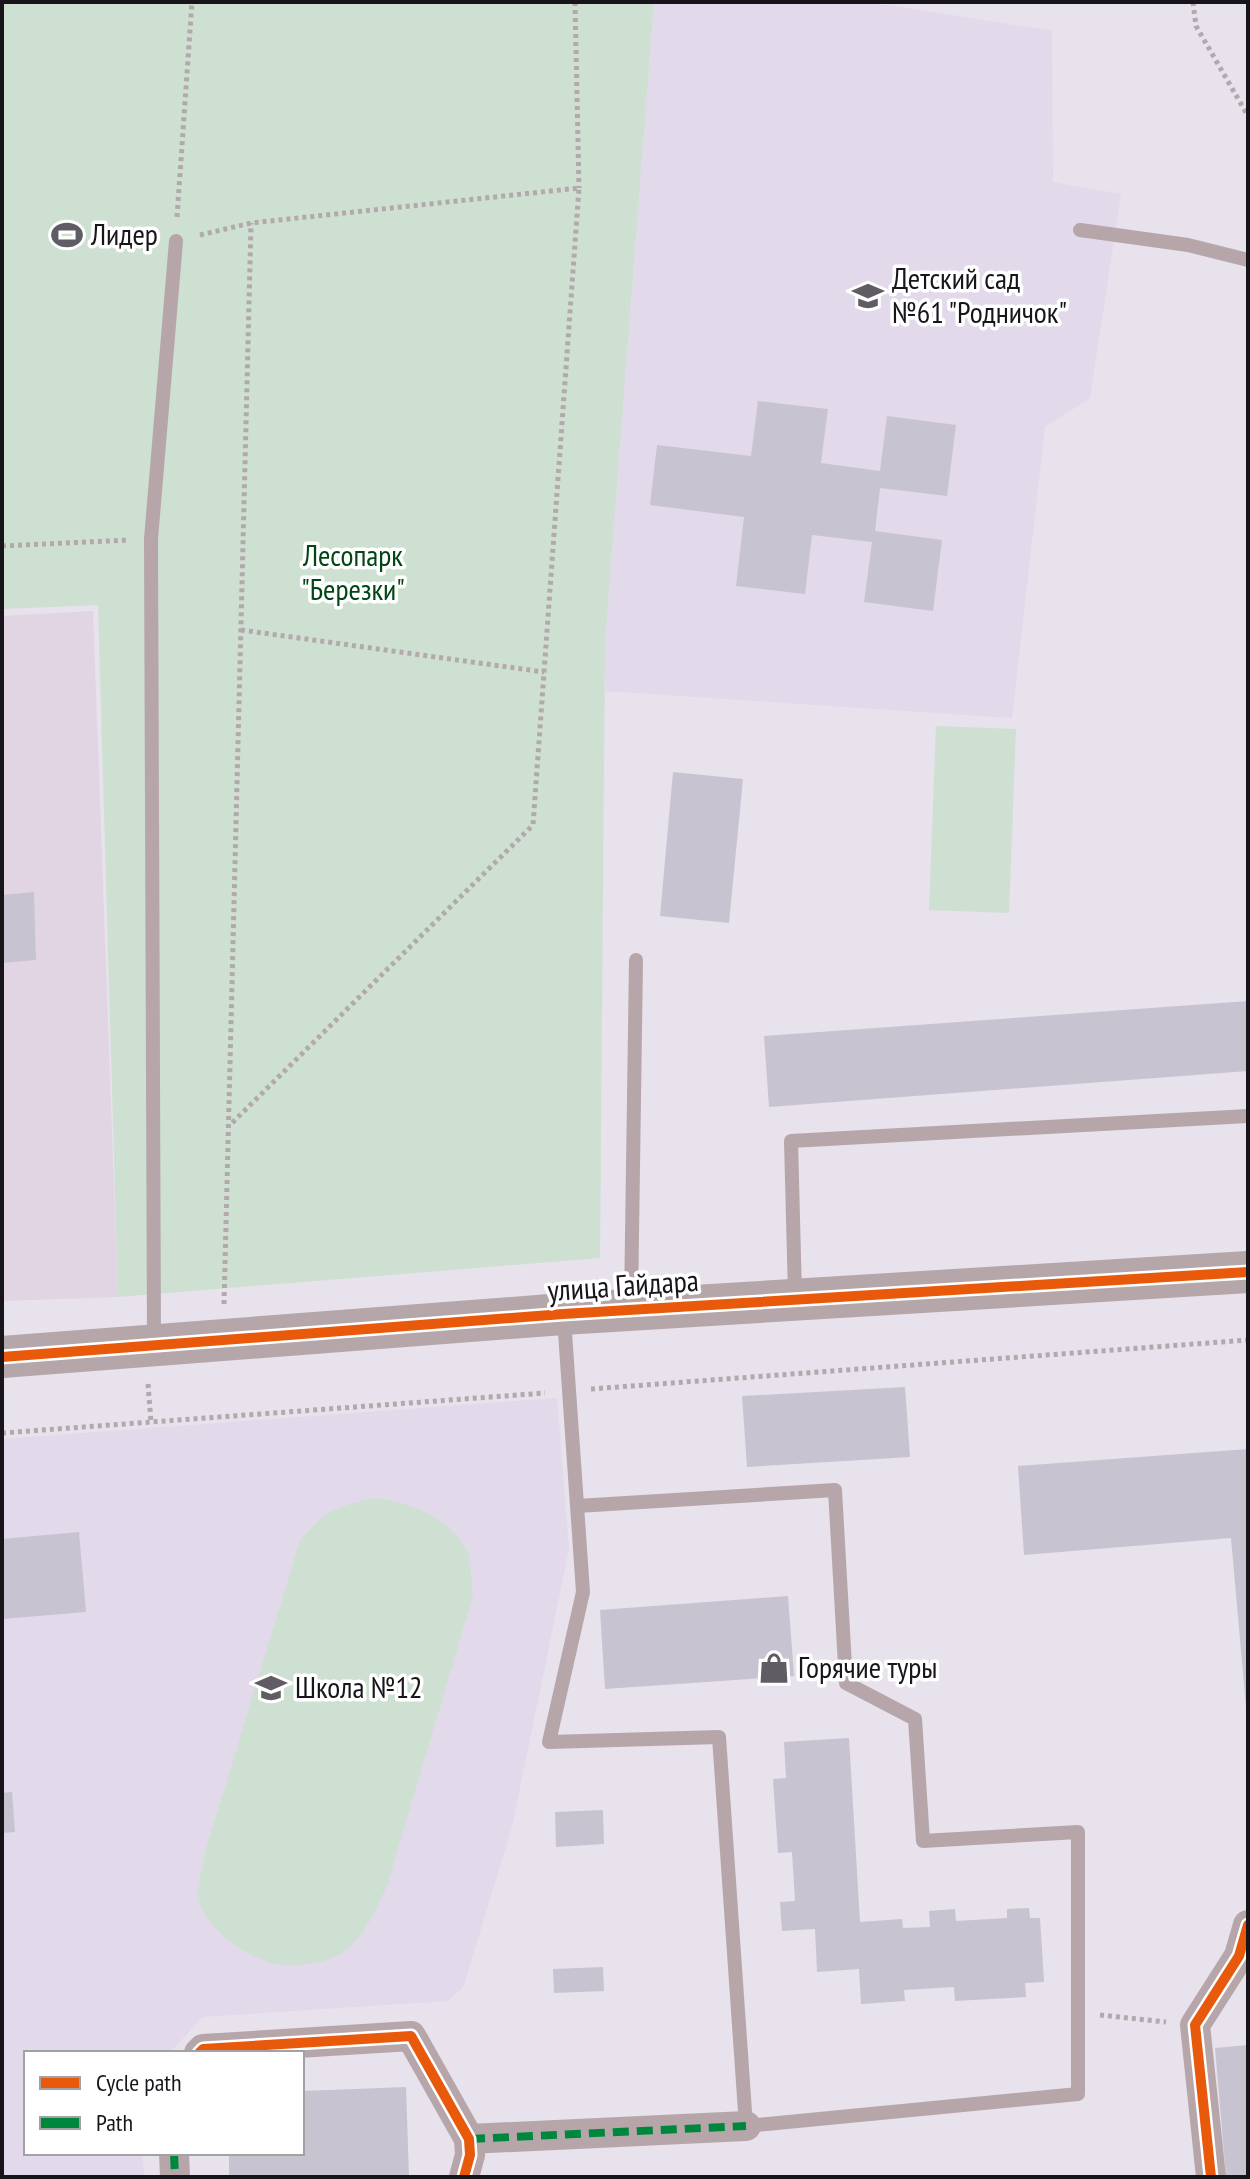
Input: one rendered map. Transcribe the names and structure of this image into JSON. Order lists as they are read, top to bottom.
{
  "streets": {
    "street": ["улица Гайдара"]
  },
  "parks": ["Лесопарк \"Березки\""],
  "places": {
    "sports": ["Лидер"],
    "school or university": ["Детский сад №61 \"Родничок\"", "Школа №12"],
    "shop": ["Горячие туры"]
  },
  "legend": ["Cycle path", "Path"]
}
